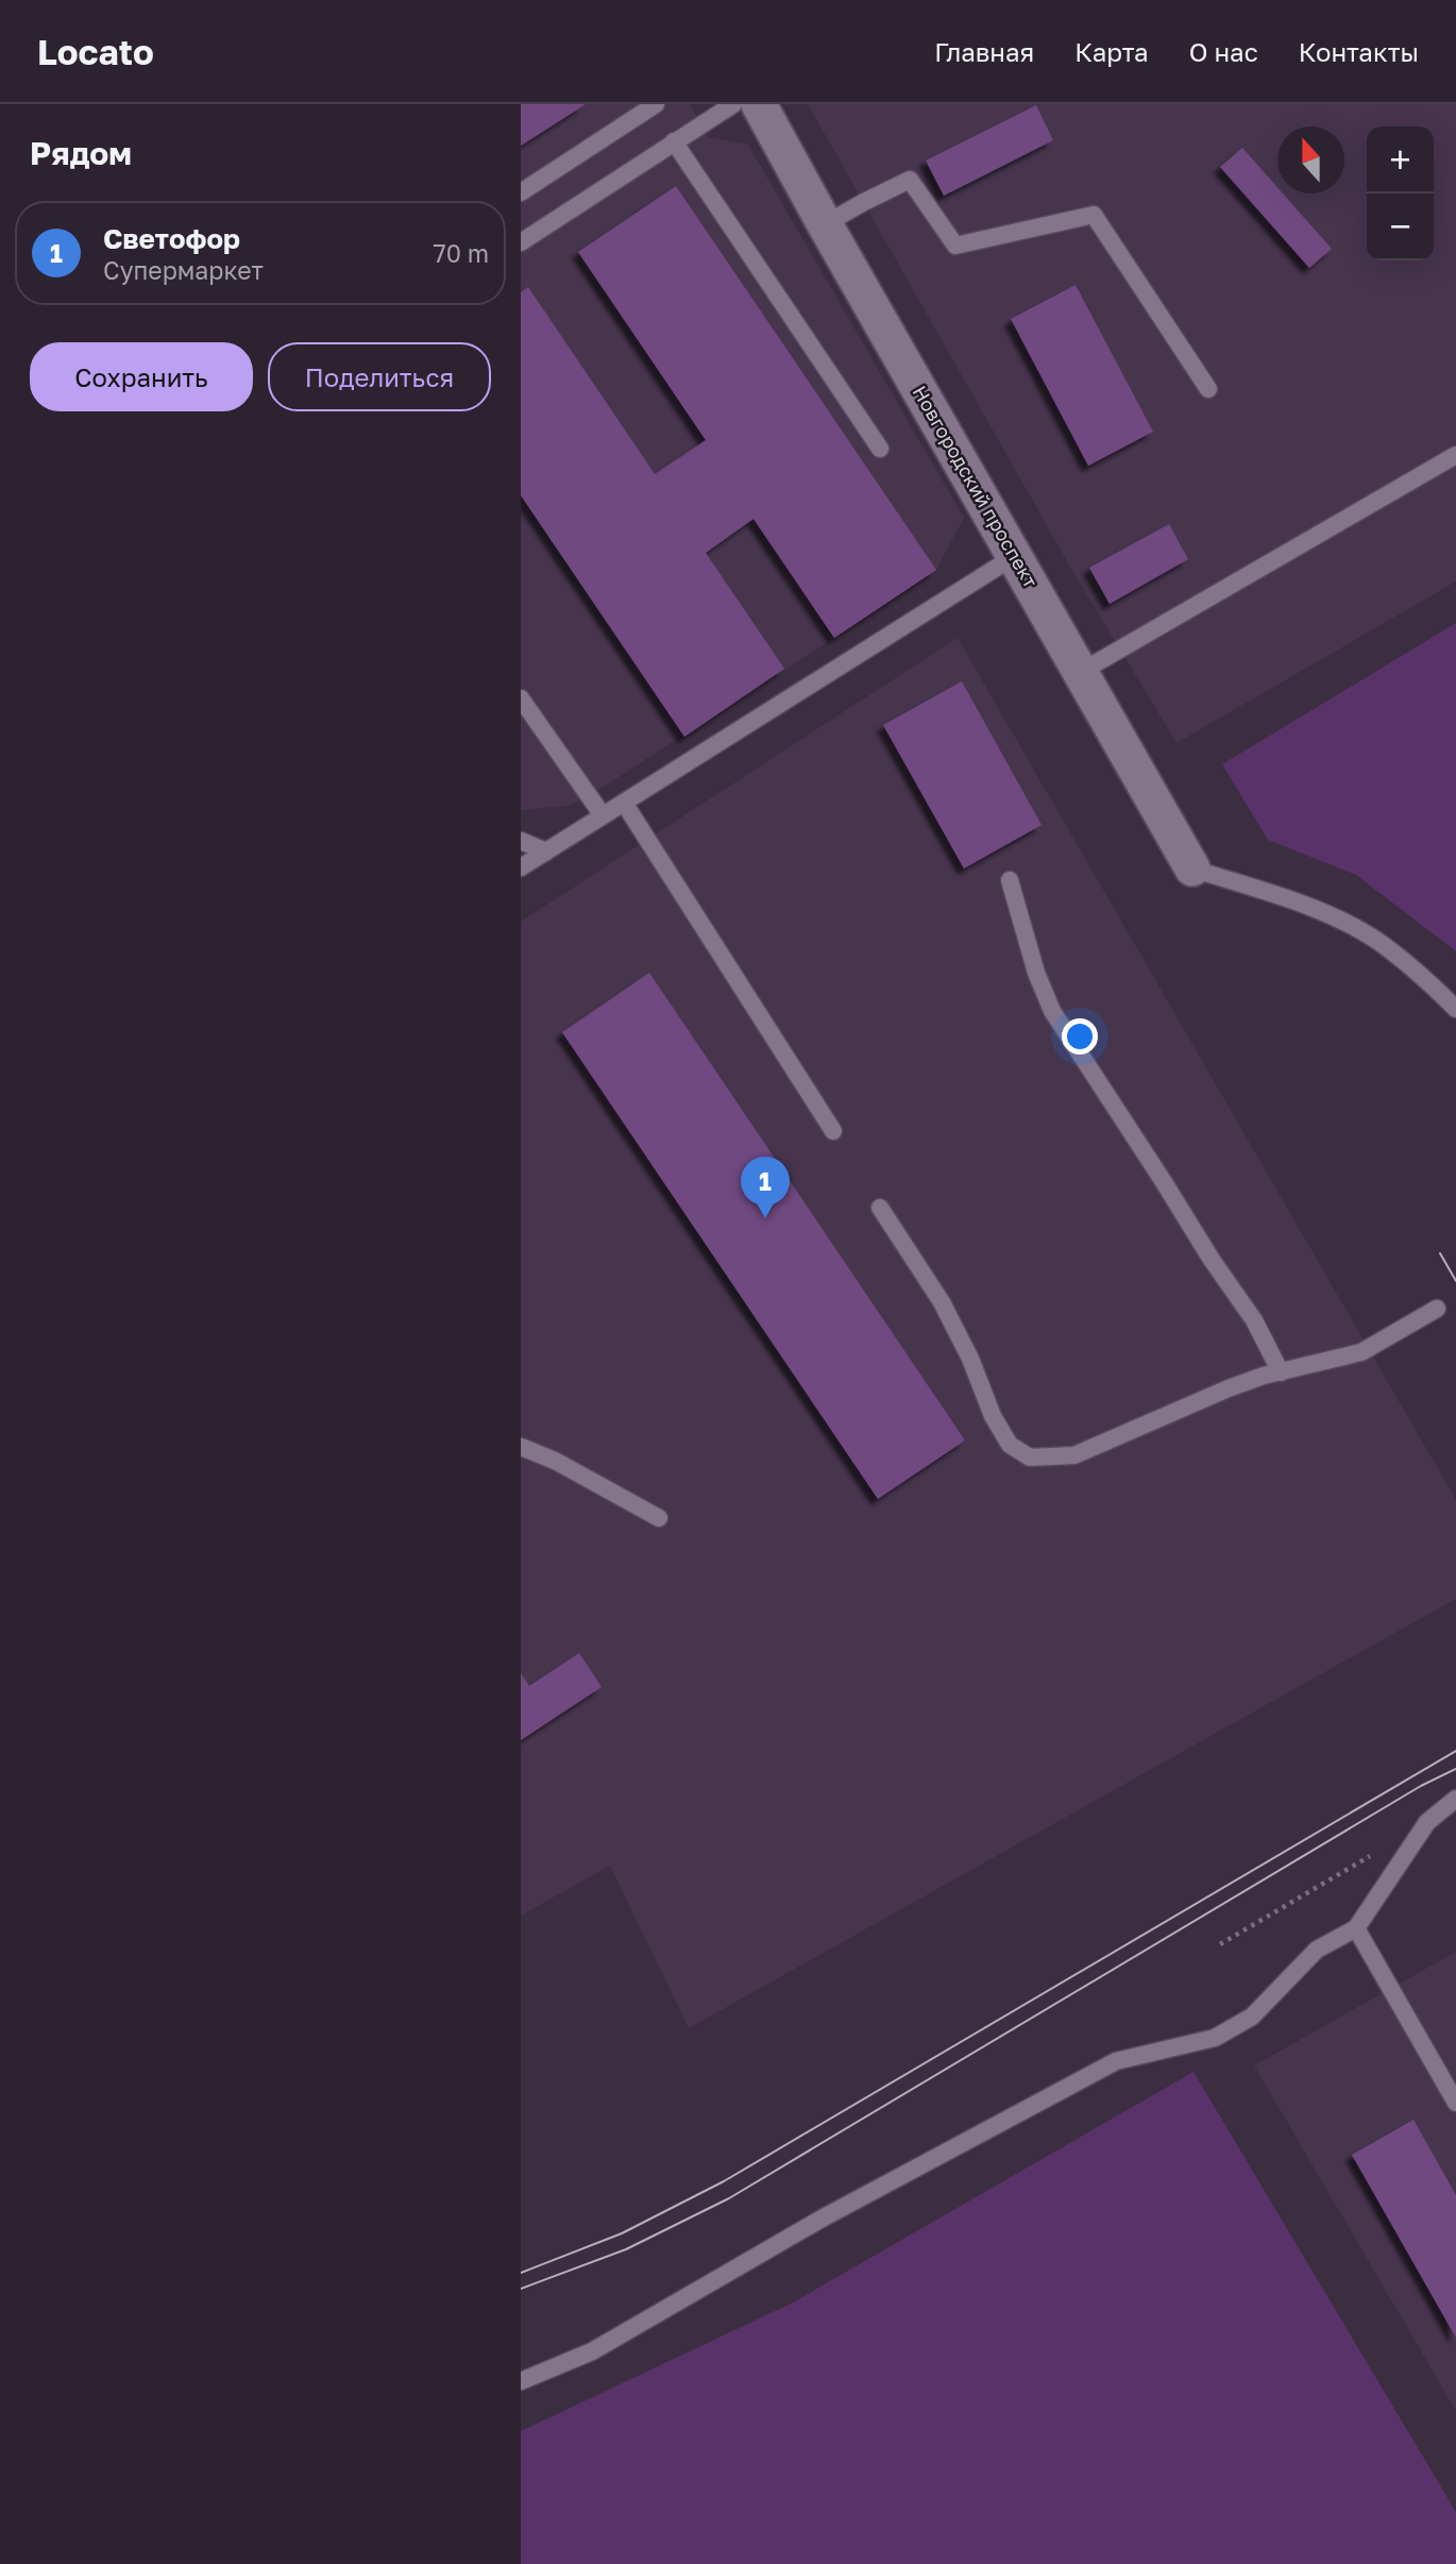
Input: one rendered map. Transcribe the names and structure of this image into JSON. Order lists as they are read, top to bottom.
{
  "streets": {
    "street": ["Новгородский проспект"]
  },
  "north": "top",
  "page": {
    "header": "Locato",
    "nav": [
      "Главная",
      "Карта",
      "О нас",
      "Контакты"
    ],
    "heading": "Рядом",
    "map_buttons": ["+", "−"],
    "list": [
      {
        "mark": "1",
        "name": "Светофор",
        "note": "Супермаркет",
        "value": "70 m"
      }
    ],
    "buttons": ["Сохранить", "Поделиться"],
    "pins": "1"
  }
}
